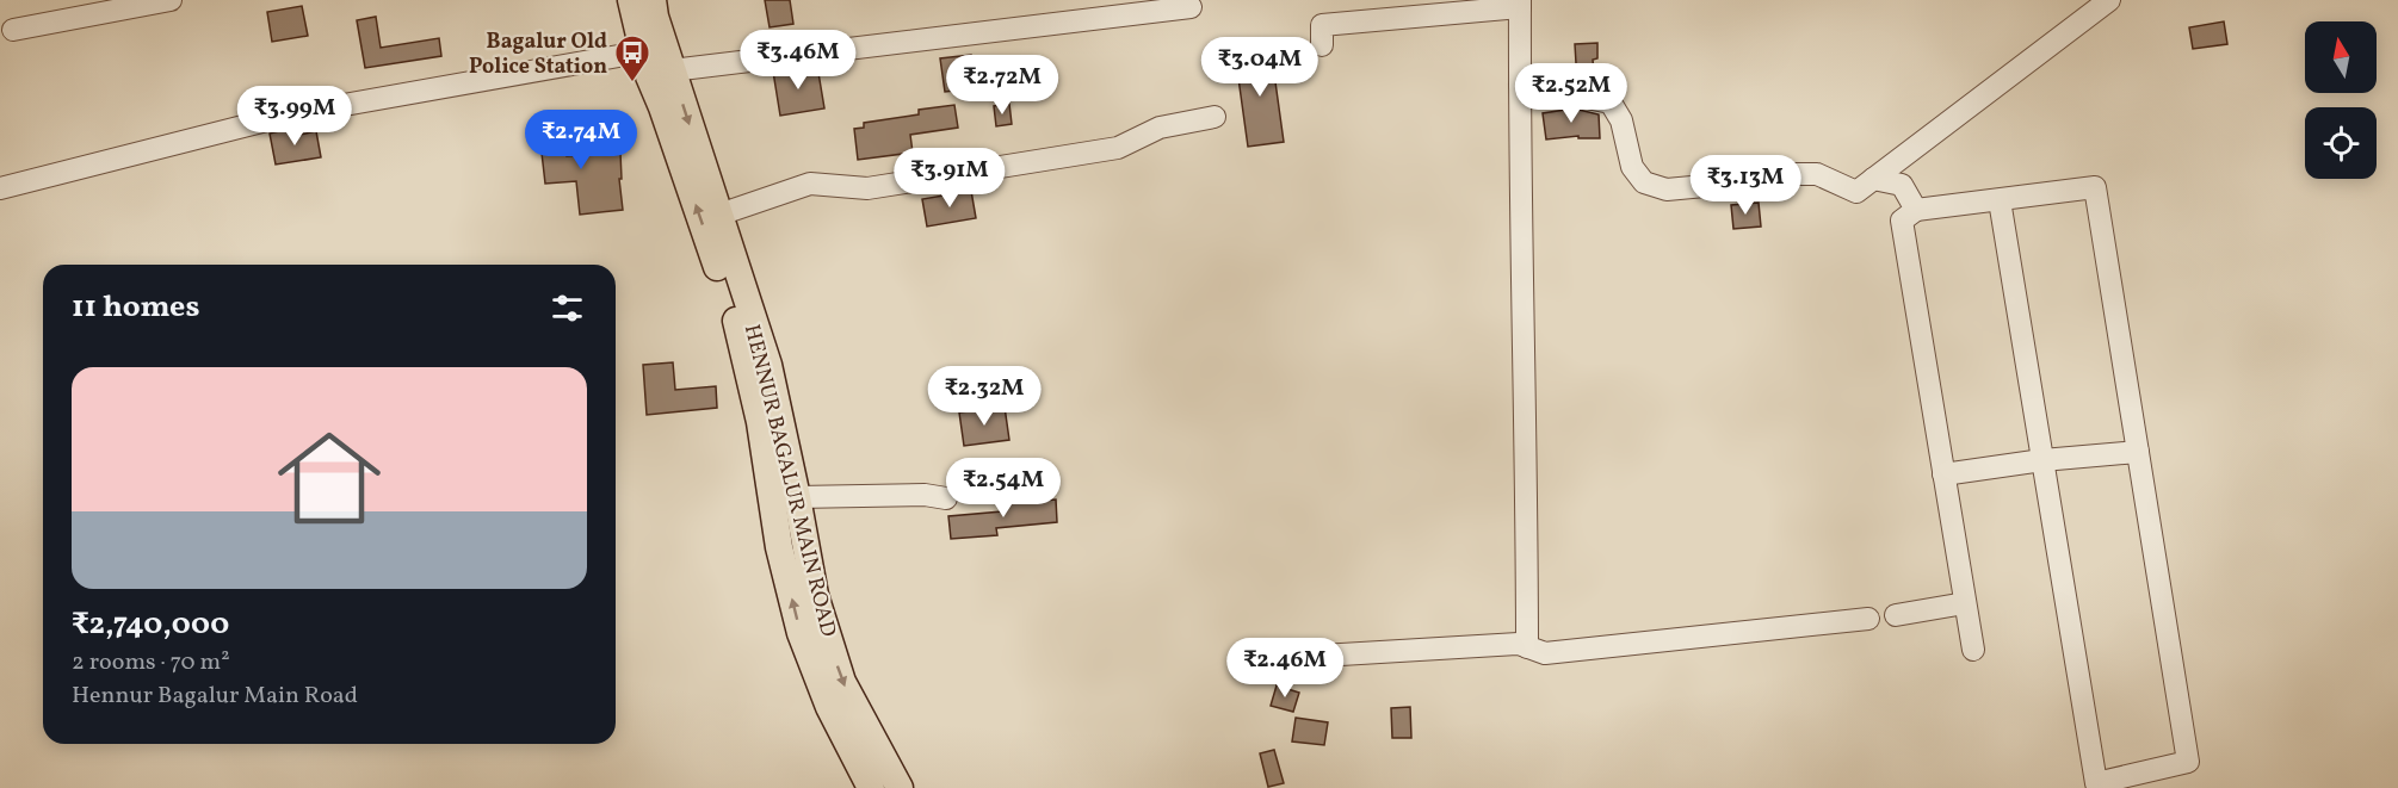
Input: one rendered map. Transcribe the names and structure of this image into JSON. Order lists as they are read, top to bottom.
{
  "streets": {
    "main road": ["HENNUR BAGALUR MAIN ROAD"]
  },
  "places": {
    "bus stop": ["Bagalur Old Police Station"]
  },
  "north": "top",
  "page": {
    "price": [
      "₹3.46M",
      "₹3.04M",
      "₹2.72M",
      "₹2.52M",
      "₹3.99M",
      "₹2.74M",
      "₹3.91M",
      "₹3.13M",
      "₹2.32M",
      "₹2.54M",
      "₹2.46M"
    ],
    "heading": "11 homes",
    "list": [
      {
        "name": "₹2,740,000",
        "note": "2 rooms · 70 m² · Hennur Bagalur Main Road"
      }
    ]
  }
}
